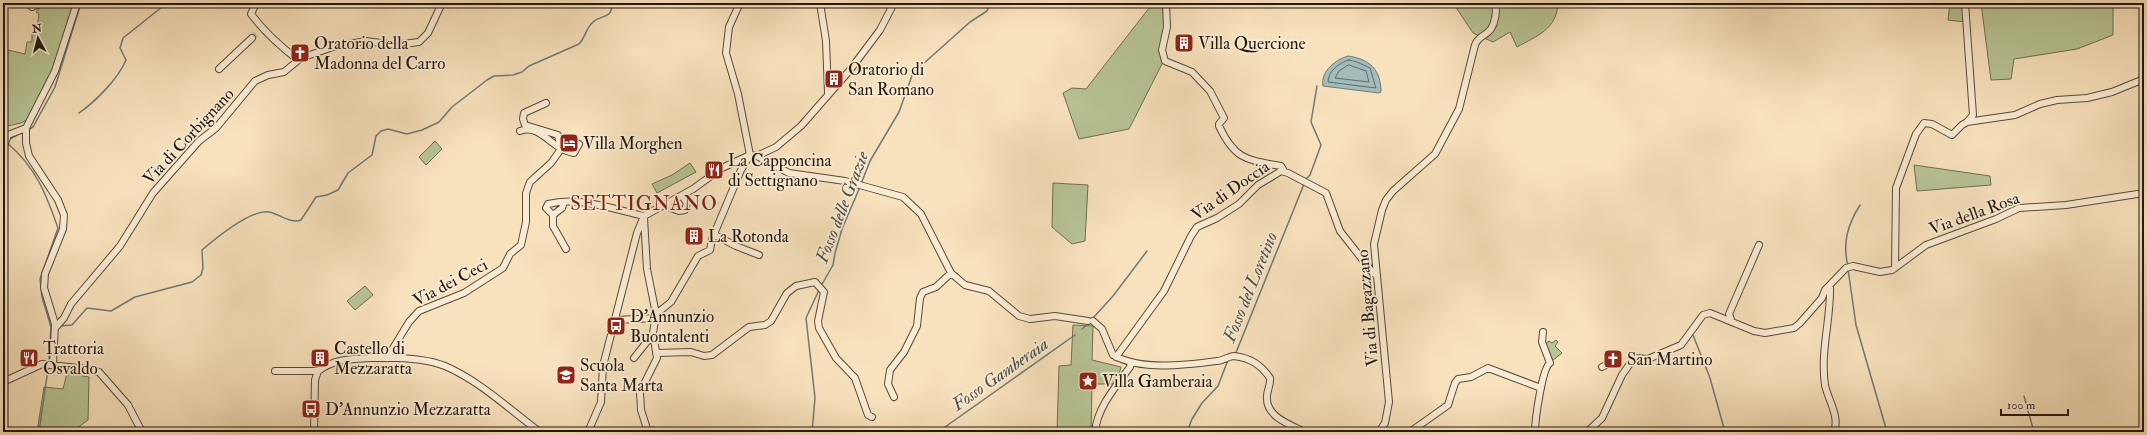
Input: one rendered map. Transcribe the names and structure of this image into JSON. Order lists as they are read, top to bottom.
{
  "streets": {
    "street": [
      "Via di Corbignano",
      "Via di Doccia",
      "Via della Rosa",
      "Via dei Ceci",
      "Via di Bagazzano"
    ]
  },
  "crossings": [
    ["Via di Doccia", "Via di Bagazzano"]
  ],
  "districts": ["SETTIGNANO"],
  "water": ["Fosso delle Grazie", "Fosso del Loretino", "Fosso Gamberaia"],
  "places": {
    "building": [
      "Villa Quercione",
      "Oratorio di San Romano",
      "La Rotonda",
      "Castello di Mezzaratta"
    ],
    "church": ["Oratorio della Madonna del Carro", "San Martino"],
    "hotel": ["Villa Morghen"],
    "restaurant": ["La Capponcina di Settignano", "Trattoria Osvaldo"],
    "bus stop": ["D'Annunzio Buontalenti", "D'Annunzio Mezzaratta"],
    "school or university": ["Scuola Santa Marta"],
    "place": ["Villa Gamberaia"]
  },
  "scale_bar": "100 m",
  "north": "top"
}
